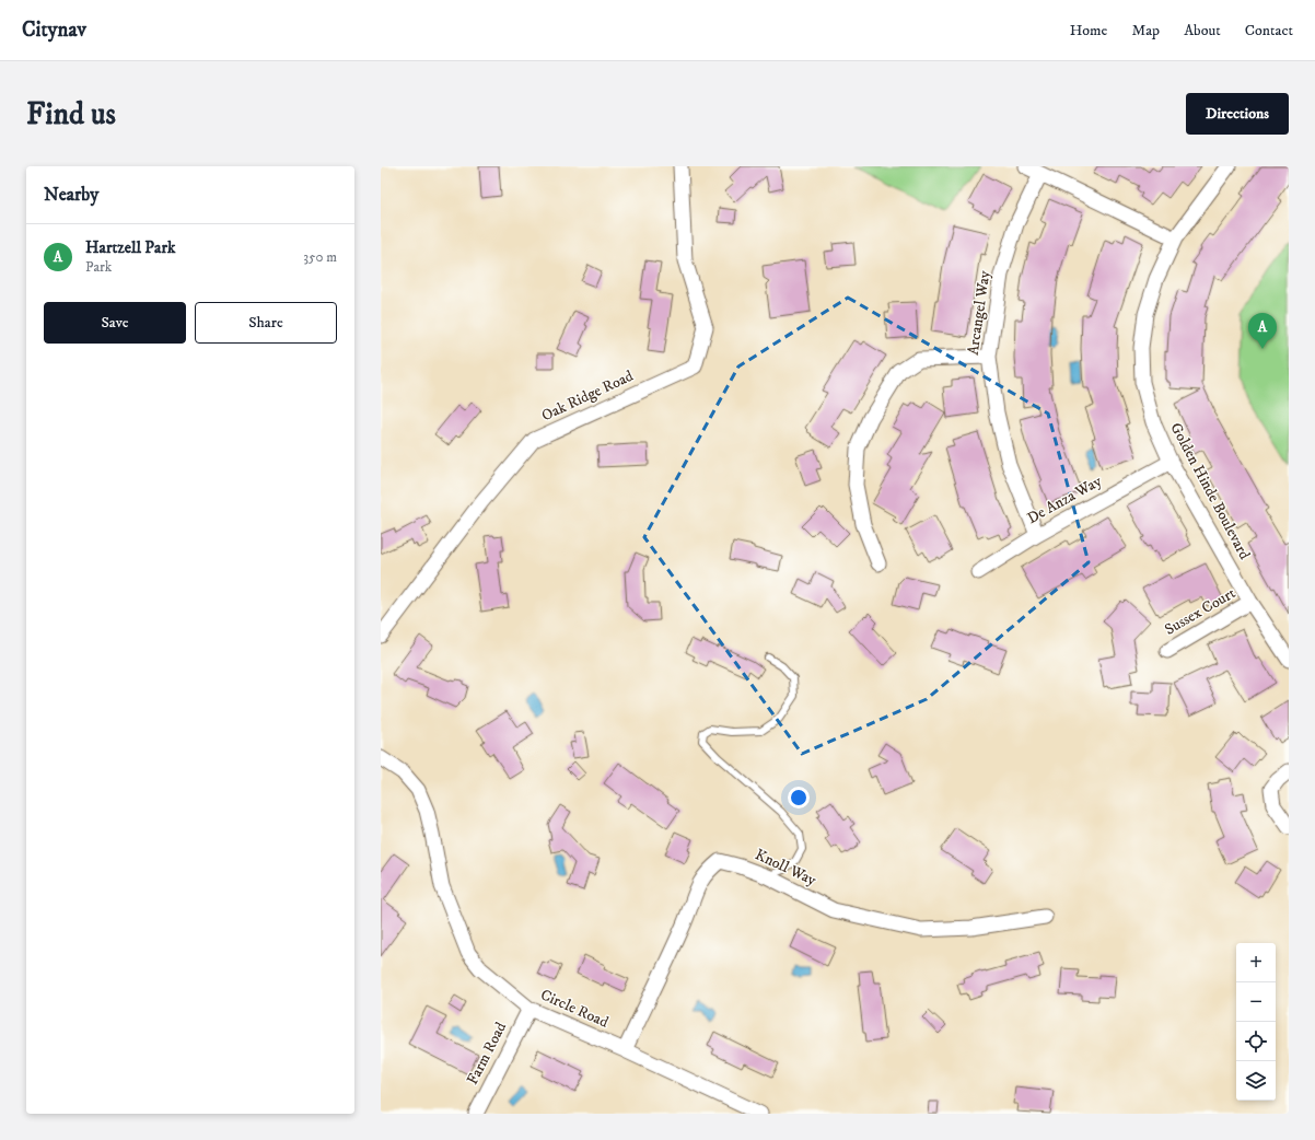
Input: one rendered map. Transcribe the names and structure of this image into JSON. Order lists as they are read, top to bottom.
{
  "streets": {
    "street": [
      "Arcangel Way",
      "Oak Ridge Road",
      "Golden Hinde Boulevard",
      "De Anza Way",
      "Sussex Court",
      "Knoll Way",
      "Circle Road",
      "Farm Road"
    ]
  },
  "crossings": [
    ["Arcangel Way", "De Anza Way"],
    ["Golden Hinde Boulevard", "De Anza Way"],
    ["Golden Hinde Boulevard", "Sussex Court"],
    ["Knoll Way", "Circle Road"],
    ["Circle Road", "Farm Road"]
  ],
  "page": {
    "header": "Citynav",
    "nav": [
      "Home",
      "Map",
      "About",
      "Contact"
    ],
    "buttons": [
      "Directions",
      ["Save", "Share"]
    ],
    "title": "Find us",
    "heading": "Nearby",
    "list": [
      {
        "mark": "A",
        "name": "Hartzell Park",
        "note": "Park",
        "value": "350 m"
      }
    ],
    "pins": "A",
    "map_buttons": ["+", "−"]
  }
}
